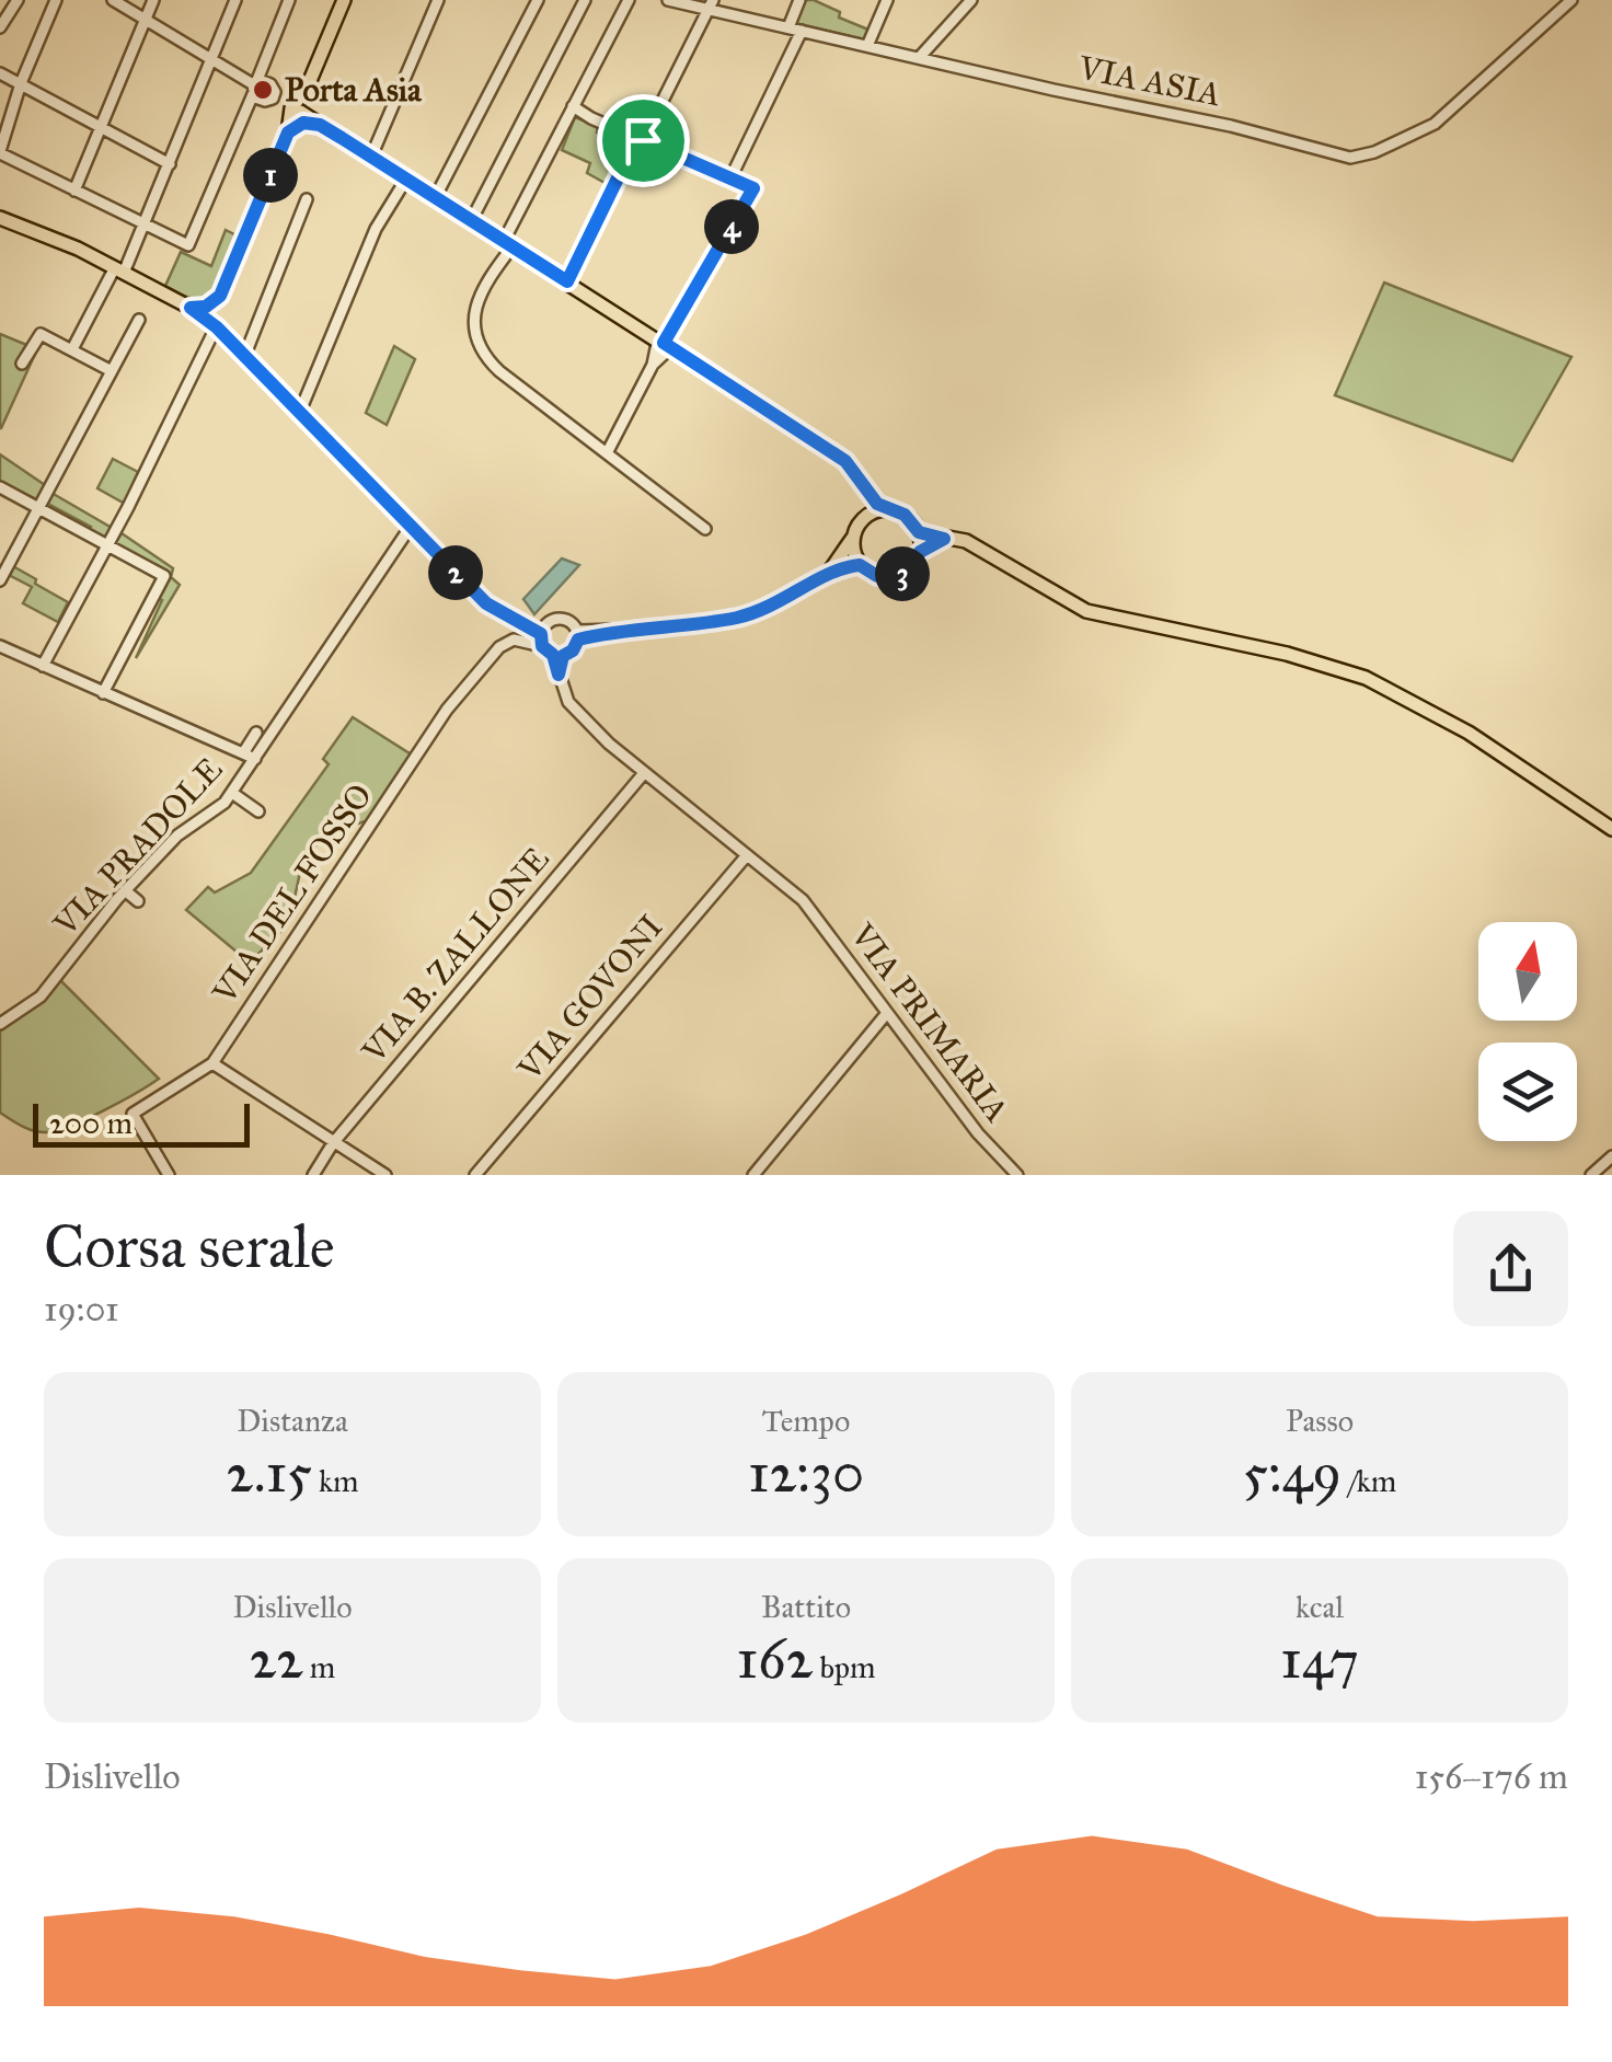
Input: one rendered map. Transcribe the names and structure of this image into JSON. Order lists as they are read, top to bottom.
{
  "streets": {
    "street": [
      "VIA ASIA",
      "VIA PRADOLE",
      "VIA DEL FOSSO",
      "VIA B. ZALLONE",
      "VIA GOVONI",
      "VIA PRIMARIA"
    ]
  },
  "crossings": [
    ["VIA B. ZALLONE", "VIA PRIMARIA"],
    ["VIA GOVONI", "VIA PRIMARIA"]
  ],
  "places": ["Porta Asia"],
  "scale_bar": "200 m",
  "north": "top",
  "page": {
    "pins": [
      "1",
      "4",
      "2",
      "3"
    ],
    "scale": "200 m",
    "heading": ["Corsa serale", "19:01"],
    "stats": [
      ["Distanza", "2.15 km"],
      ["Tempo", "12:30"],
      ["Passo", "5:49 /km"],
      ["Dislivello", "22 m"],
      ["Battito", "162 bpm"],
      ["kcal", "147"]
    ],
    "chart": ["Dislivello", "156–176 m"]
  }
}
